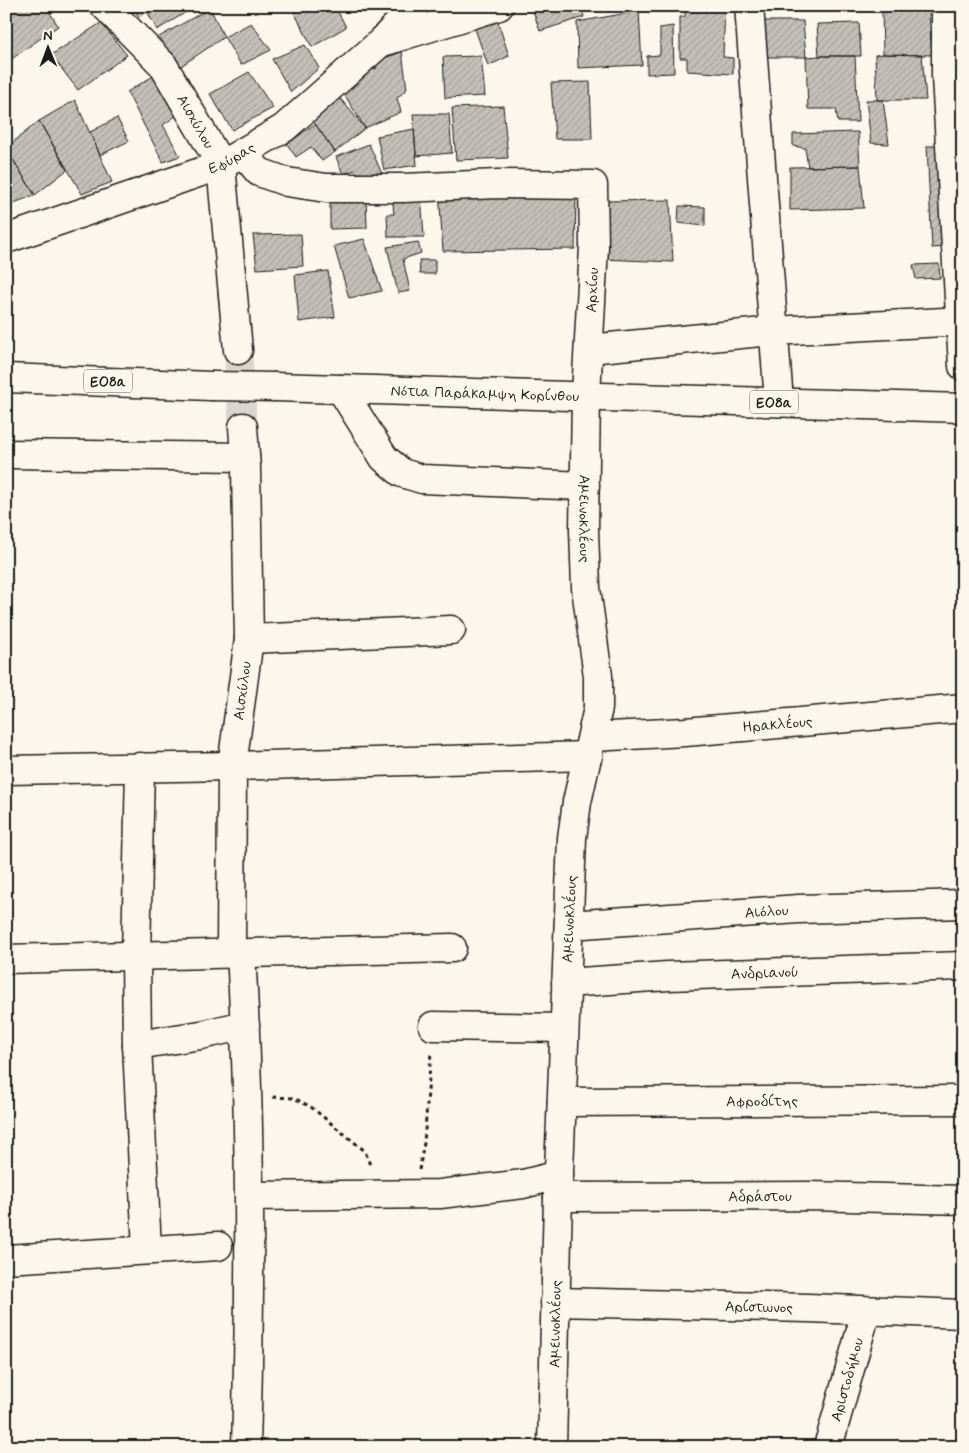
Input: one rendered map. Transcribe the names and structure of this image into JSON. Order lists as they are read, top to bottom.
{
  "streets": {
    "main road": [
      "Αισχύλου",
      "Εφύρας",
      "Αρχίου",
      "ΕΟ8α",
      "Νότια Παράκαμψη Κορίνθου",
      "Αμεινοκλέους",
      "Ηρακλέους",
      "Αιόλου",
      "Ανδριανού",
      "Αφροδίτης",
      "Αδράστου",
      "Αρίστωνος",
      "Αριστοδήμου"
    ]
  },
  "crossings": [
    ["Αισχύλου", "Εφύρας"],
    ["Αισχύλου", "Αρχίου"],
    ["Αισχύλου", "Ηρακλέους"],
    ["Αισχύλου", "Αδράστου"],
    ["Εφύρας", "Αρχίου"],
    ["Αρχίου", "Νότια Παράκαμψη Κορίνθου"],
    ["Αρχίου", "Αμεινοκλέους"],
    ["Νότια Παράκαμψη Κορίνθου", "Αμεινοκλέους"],
    ["Αμεινοκλέους", "Ηρακλέους"],
    ["Αμεινοκλέους", "Αιόλου"],
    ["Αμεινοκλέους", "Ανδριανού"],
    ["Αμεινοκλέους", "Αφροδίτης"],
    ["Αμεινοκλέους", "Αδράστου"],
    ["Αμεινοκλέους", "Αρίστωνος"],
    ["Αρίστωνος", "Αριστοδήμου"]
  ],
  "north": "top"
}
